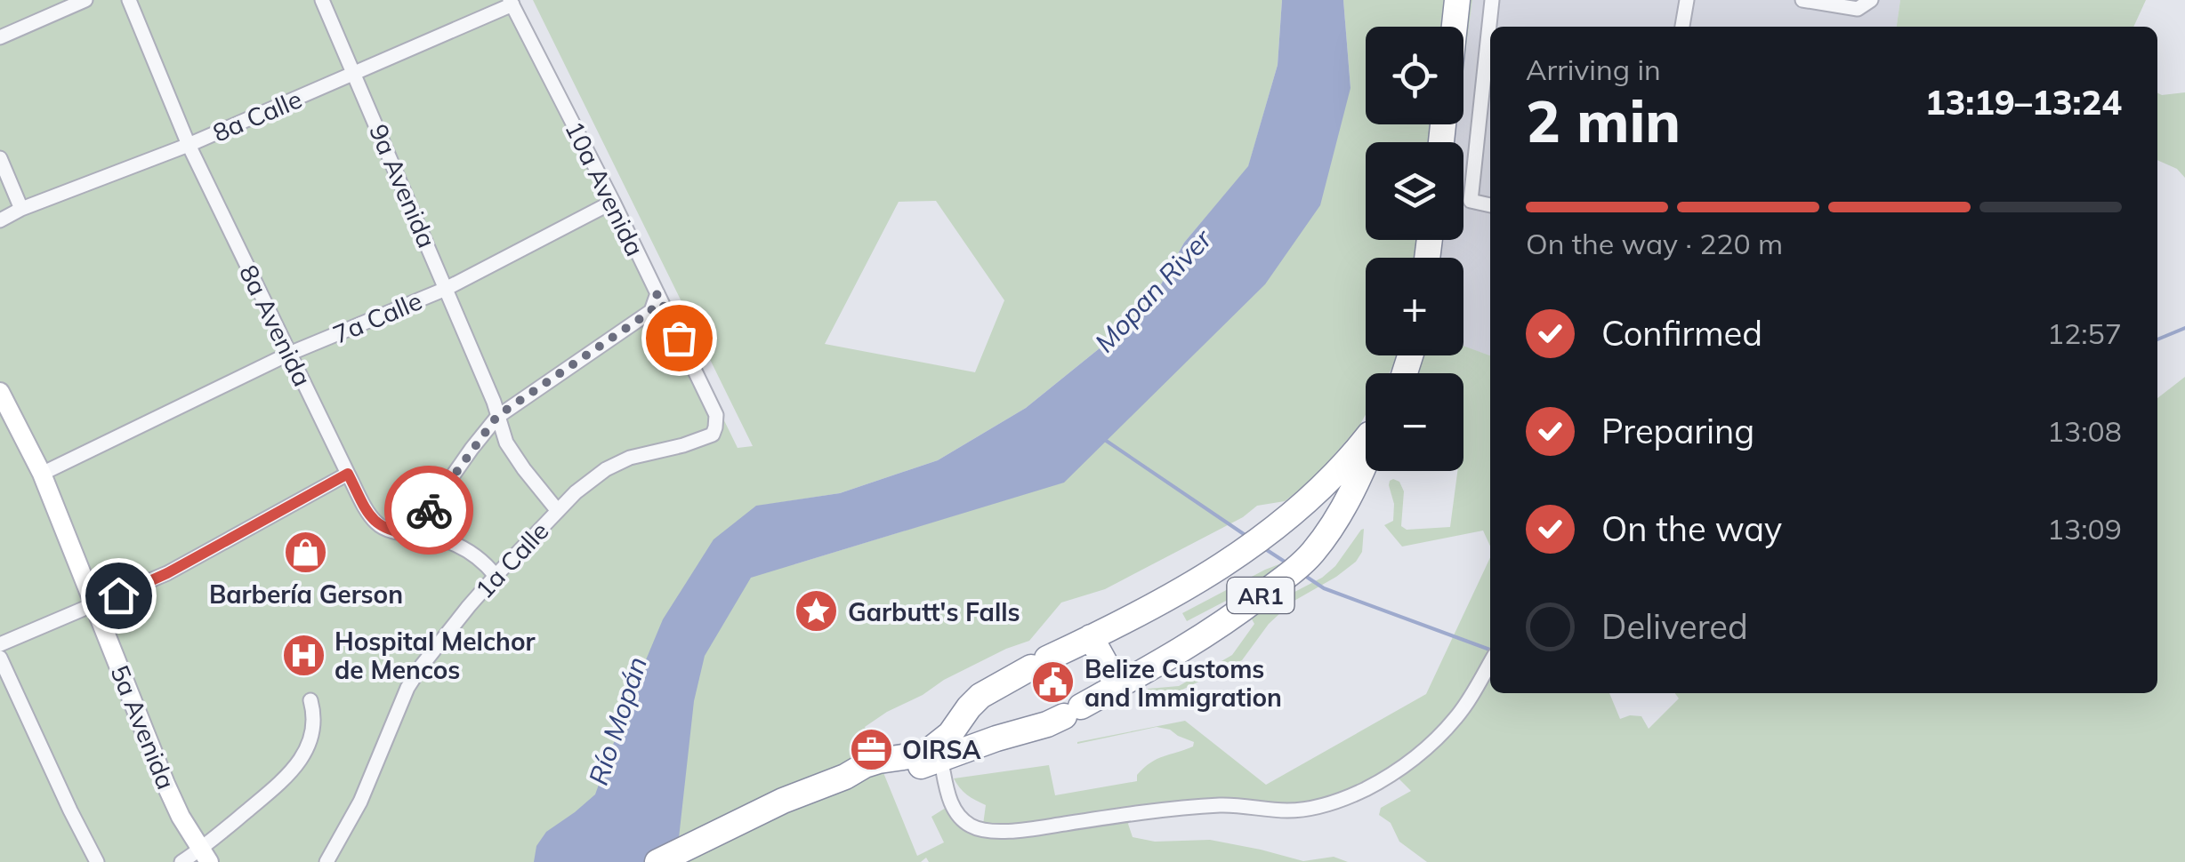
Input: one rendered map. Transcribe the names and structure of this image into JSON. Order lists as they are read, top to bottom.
{
  "streets": {
    "highway": ["AR1"],
    "street": [
      "8a Calle",
      "9a Avenida",
      "10a Avenida",
      "7a Calle",
      "8a Avenida",
      "1a Calle",
      "5a Avenida"
    ]
  },
  "crossings": [
    ["8a Calle", "9a Avenida"],
    ["8a Calle", "10a Avenida"],
    ["8a Calle", "8a Avenida"],
    ["9a Avenida", "7a Calle"],
    ["9a Avenida", "1a Calle"],
    ["10a Avenida", "7a Calle"],
    ["10a Avenida", "1a Calle"],
    ["7a Calle", "8a Avenida"],
    ["7a Calle", "5a Avenida"],
    ["8a Avenida", "1a Calle"]
  ],
  "water": ["Mopan River", "Río Mopán"],
  "places": {
    "shop": ["Barbería Gerson"],
    "place": ["Garbutt's Falls"],
    "hospital": ["Hospital Melchor de Mencos"],
    "public building": ["Belize Customs and Immigration"],
    "office": ["OIRSA"]
  },
  "page": {
    "map_buttons": ["+", "−"],
    "heading": ["2 min", "Arriving in", "13:19–13:24"],
    "bar": "On the way · 220 m",
    "list": [
      ["Confirmed", "12:57"],
      ["Preparing", "13:08"],
      ["On the way", "13:09"],
      "Delivered"
    ]
  }
}
